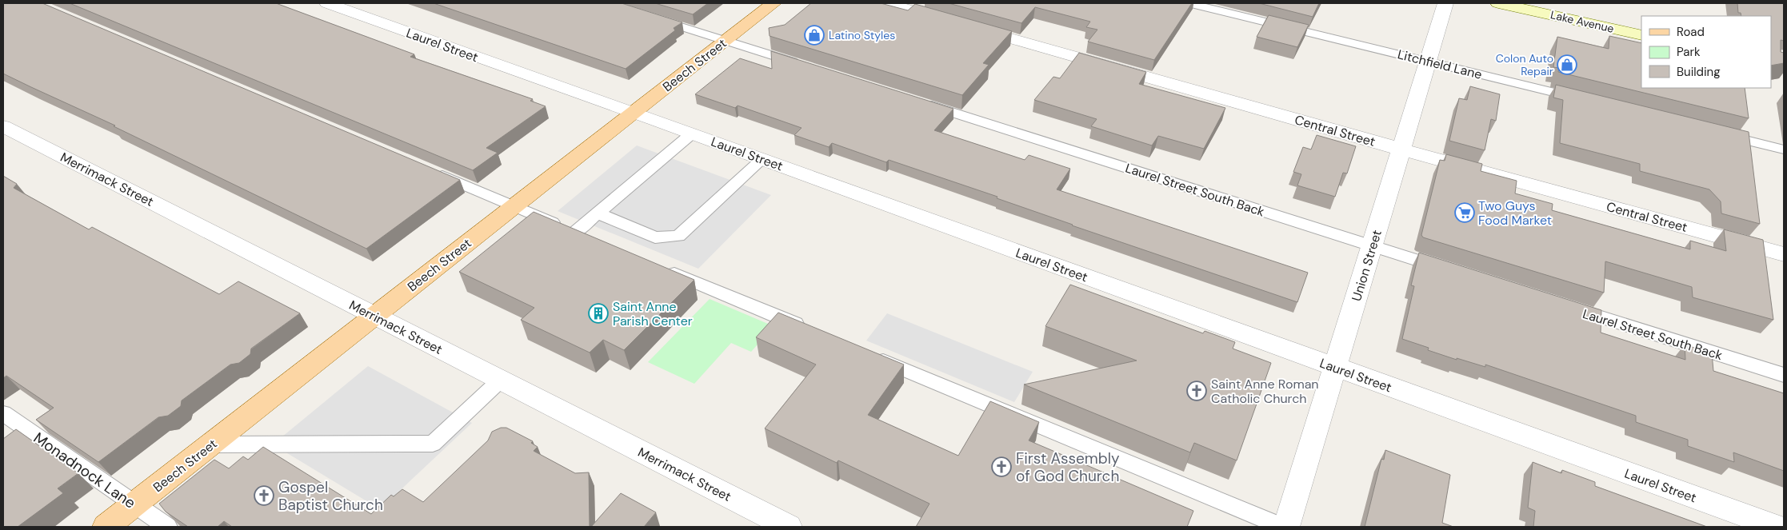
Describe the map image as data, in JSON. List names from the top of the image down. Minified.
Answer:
{"streets":{"main road":["Beech Street"],"street":["Lake Avenue","Laurel Street","Central Street","Merrimack Street","Union Street"],"lane":["Litchfield Lane","Laurel Street South Back","Monadnock Lane"]},"crossings":[["Laurel Street","Beech Street"],["Laurel Street","Union Street"],["Litchfield Lane","Union Street"],["Beech Street","Merrimack Street"],["Beech Street","Monadnock Lane"],["Central Street","Union Street"],["Laurel Street South Back","Union Street"]],"places":{"shop":["Latino Styles","Colon Auto Repair"],"supermarket":["Two Guys Food Market"],"building":["Saint Anne Parish Center"],"church":["Saint Anne Roman Catholic Church","First Assembly of God Church","Gospel Baptist Church"]},"legend":["Road","Park","Building"]}
